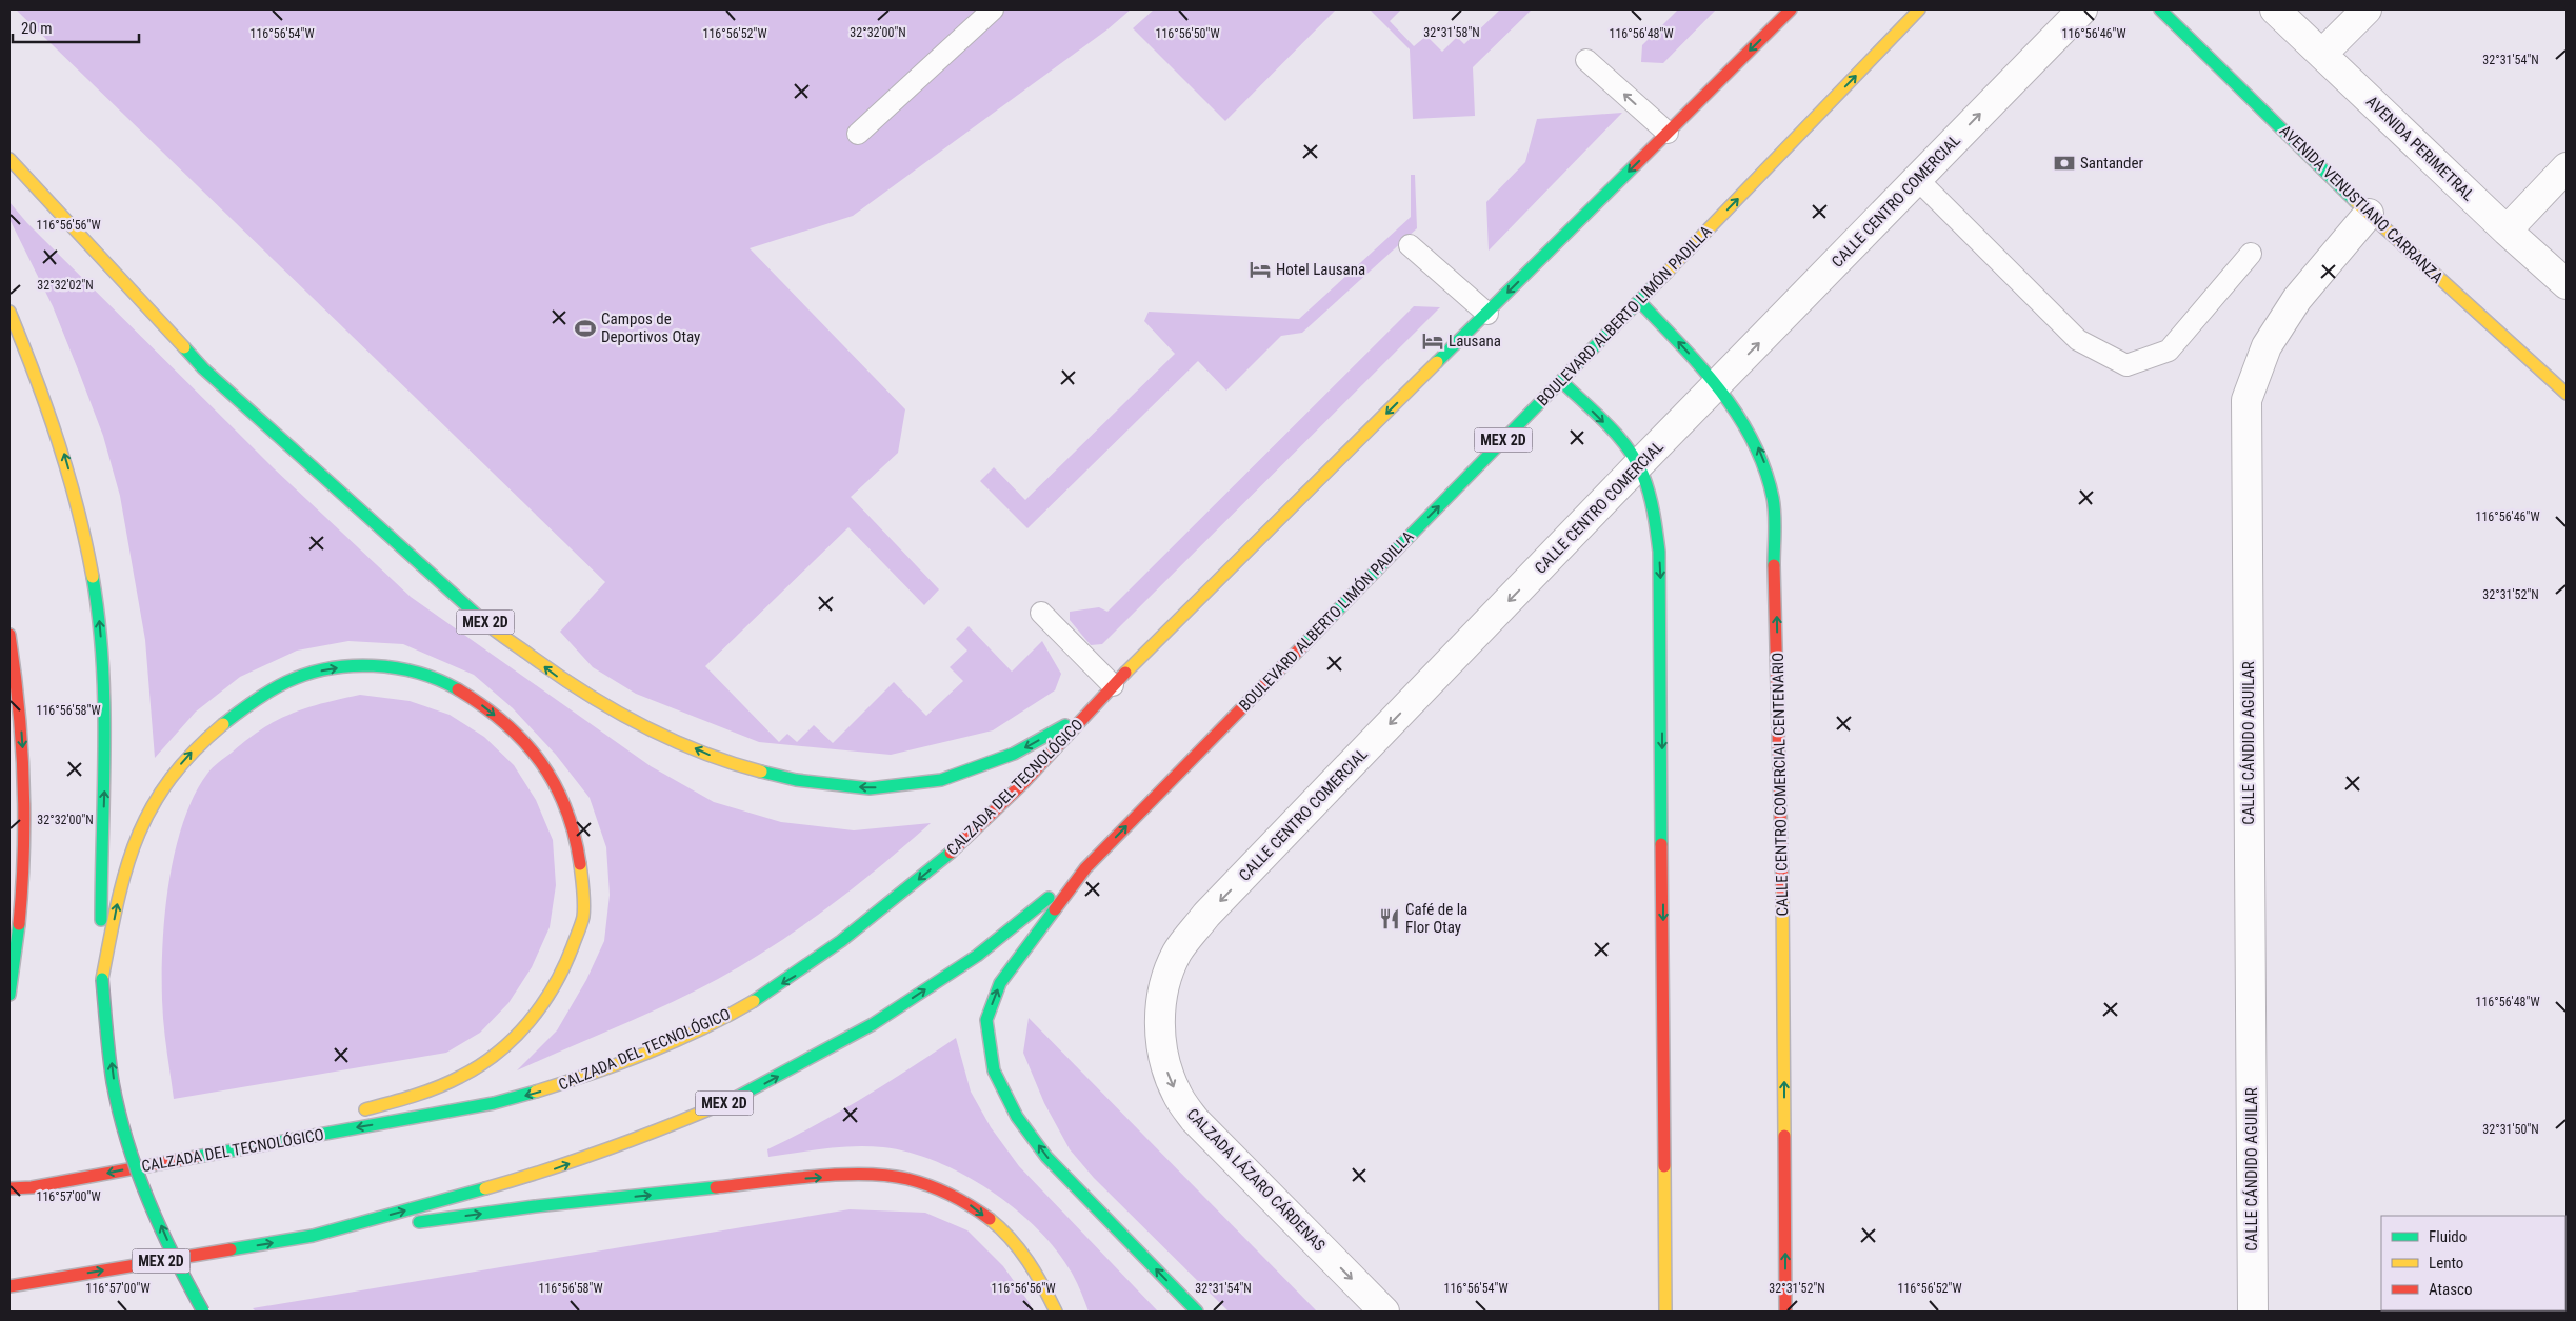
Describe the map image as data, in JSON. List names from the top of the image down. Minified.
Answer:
{"streets":{"main road":["AVENIDA VENUSTIANO CARRANZA","BOULEVARD ALBERTO LIMÓN PADILLA","MEX 2D","CALLE CENTRO COMERCIAL CENTENARIO","CALZADA DEL TECNOLÓGICO"],"street":["AVENIDA PERIMETRAL","CALLE CENTRO COMERCIAL","CALLE CÁNDIDO AGUILAR","CALZADA LÁZARO CÁRDENAS"]},"crossings":[["CALLE CENTRO COMERCIAL","CALLE CENTRO COMERCIAL CENTENARIO"],["CALLE CENTRO COMERCIAL","CALZADA LÁZARO CÁRDENAS"],["AVENIDA VENUSTIANO CARRANZA","CALLE CÁNDIDO AGUILAR"],["BOULEVARD ALBERTO LIMÓN PADILLA","MEX 2D"],["BOULEVARD ALBERTO LIMÓN PADILLA","CALLE CENTRO COMERCIAL CENTENARIO"],["MEX 2D","CALZADA DEL TECNOLÓGICO"]],"one_way":["CALLE CENTRO COMERCIAL CENTENARIO","CALZADA LÁZARO CÁRDENAS"],"places":{"bank":["Santander"],"hotel":["Hotel Lausana","Lausana"],"sports":["Campos de Deportivos Otay"],"restaurant":["Café de la Flor Otay"]},"legend":["Fluido","Lento","Atasco"],"scale_bar":"20 m","coordinates":["32°32'00\"N","32°31'58\"N","116°56'54\"W","116°56'52\"W","116°56'50\"W","116°56'46\"W","116°56'48\"W","32°31'54\"N","116°56'56\"W","32°32'02\"N","32°31'52\"N","116°56'58\"W","32°31'50\"N","116°57'00\"W"]}
